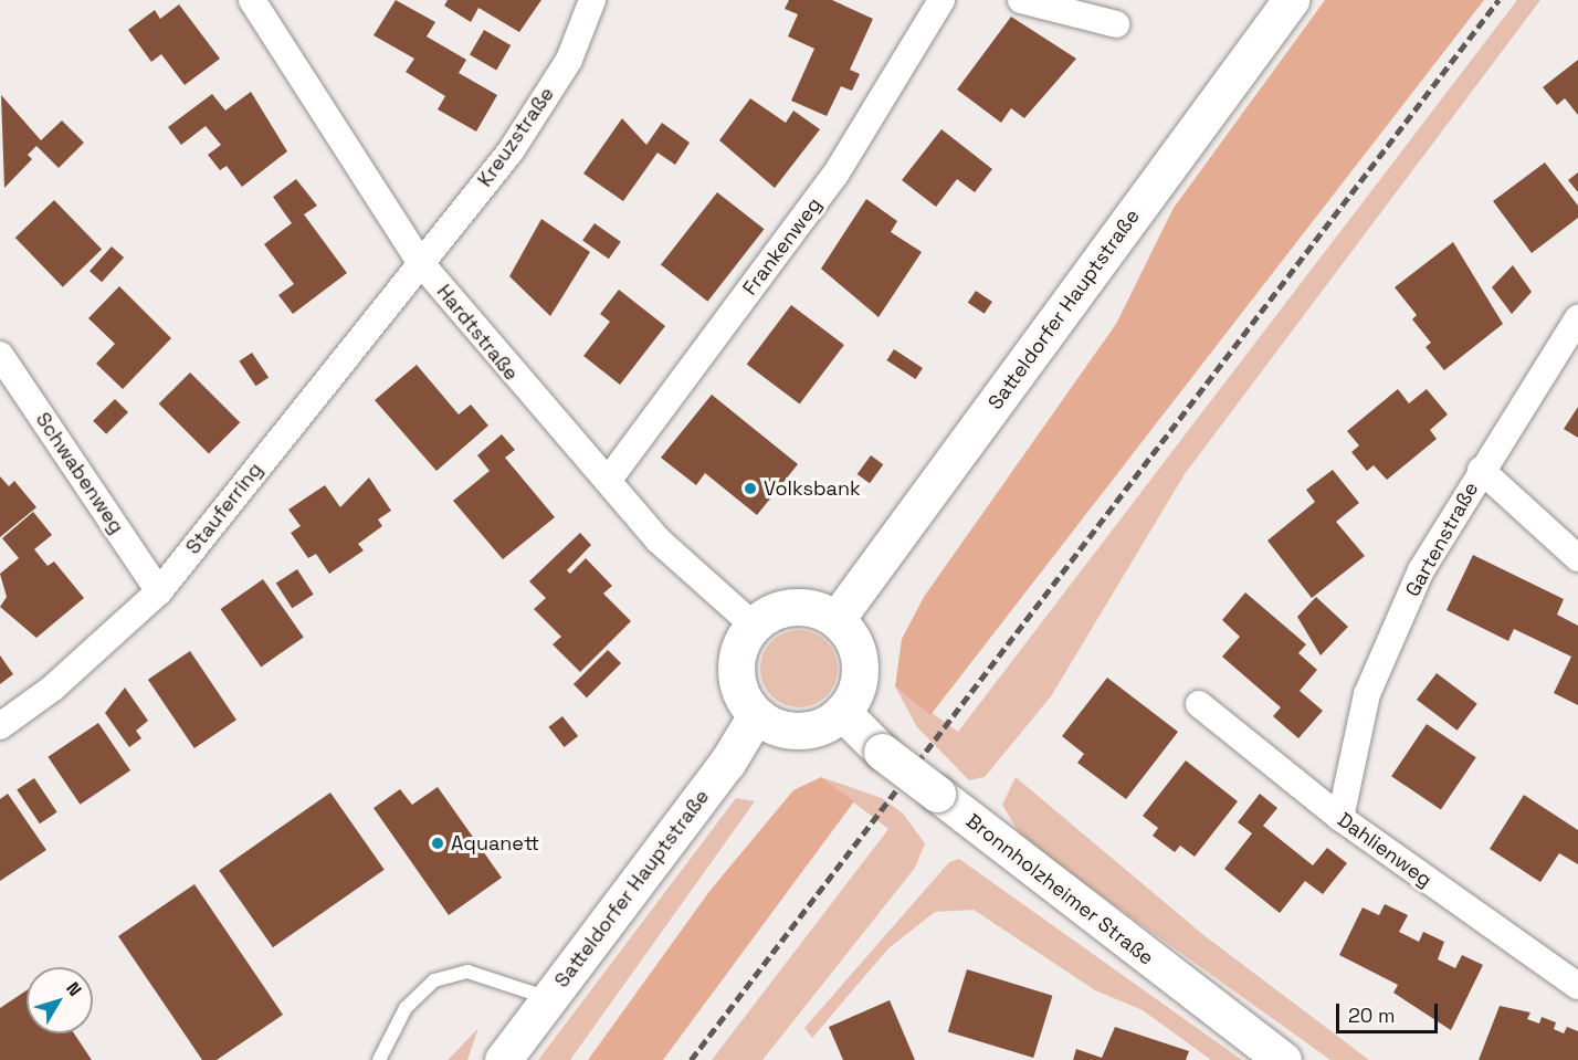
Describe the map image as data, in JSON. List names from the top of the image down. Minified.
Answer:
{"streets":{"street":["Kreuzstraße","Frankenweg","Satteldorfer Hauptstraße","Hardtstraße","Schwabenweg","Stauferring","Gartenstraße","Dahlienweg","Bronnholzheimer Straße"]},"crossings":[["Kreuzstraße","Hardtstraße"],["Kreuzstraße","Stauferring"],["Frankenweg","Hardtstraße"],["Satteldorfer Hauptstraße","Hardtstraße"],["Satteldorfer Hauptstraße","Bronnholzheimer Straße"],["Hardtstraße","Stauferring"],["Hardtstraße","Bronnholzheimer Straße"],["Schwabenweg","Stauferring"],["Gartenstraße","Dahlienweg"]],"places":["Volksbank","Aquanett"],"scale_bar":"20 m","north":"top right"}
